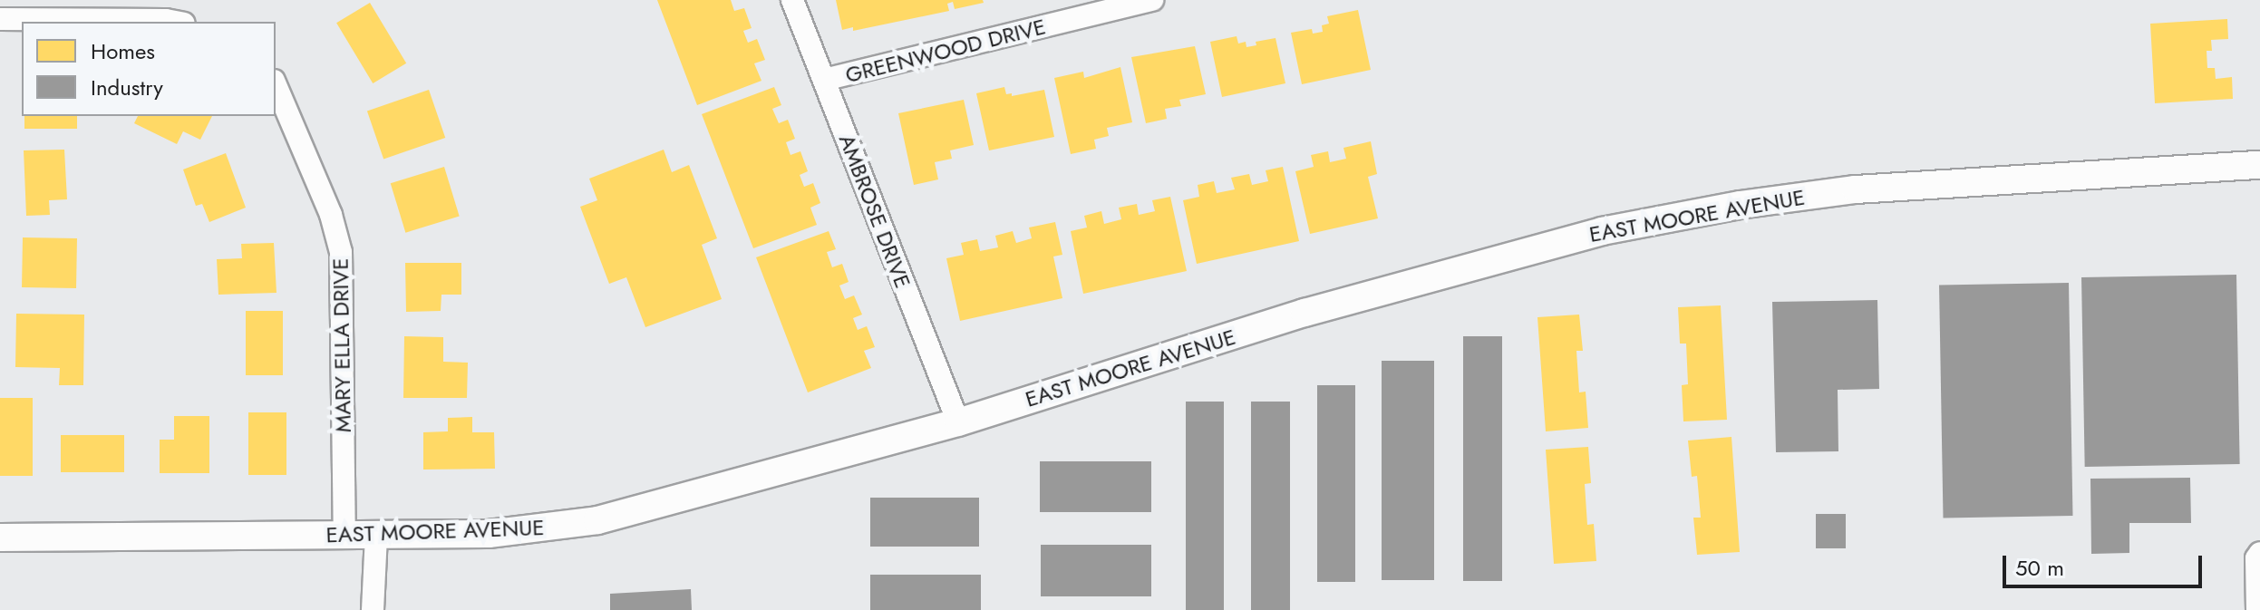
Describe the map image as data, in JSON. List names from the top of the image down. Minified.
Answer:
{"streets":{"street":["GREENWOOD DRIVE","AMBROSE DRIVE","EAST MOORE AVENUE","MARY ELLA DRIVE"]},"crossings":[["GREENWOOD DRIVE","AMBROSE DRIVE"],["AMBROSE DRIVE","EAST MOORE AVENUE"],["EAST MOORE AVENUE","MARY ELLA DRIVE"]],"legend":["Homes","Industry"],"scale_bar":"50 m"}
